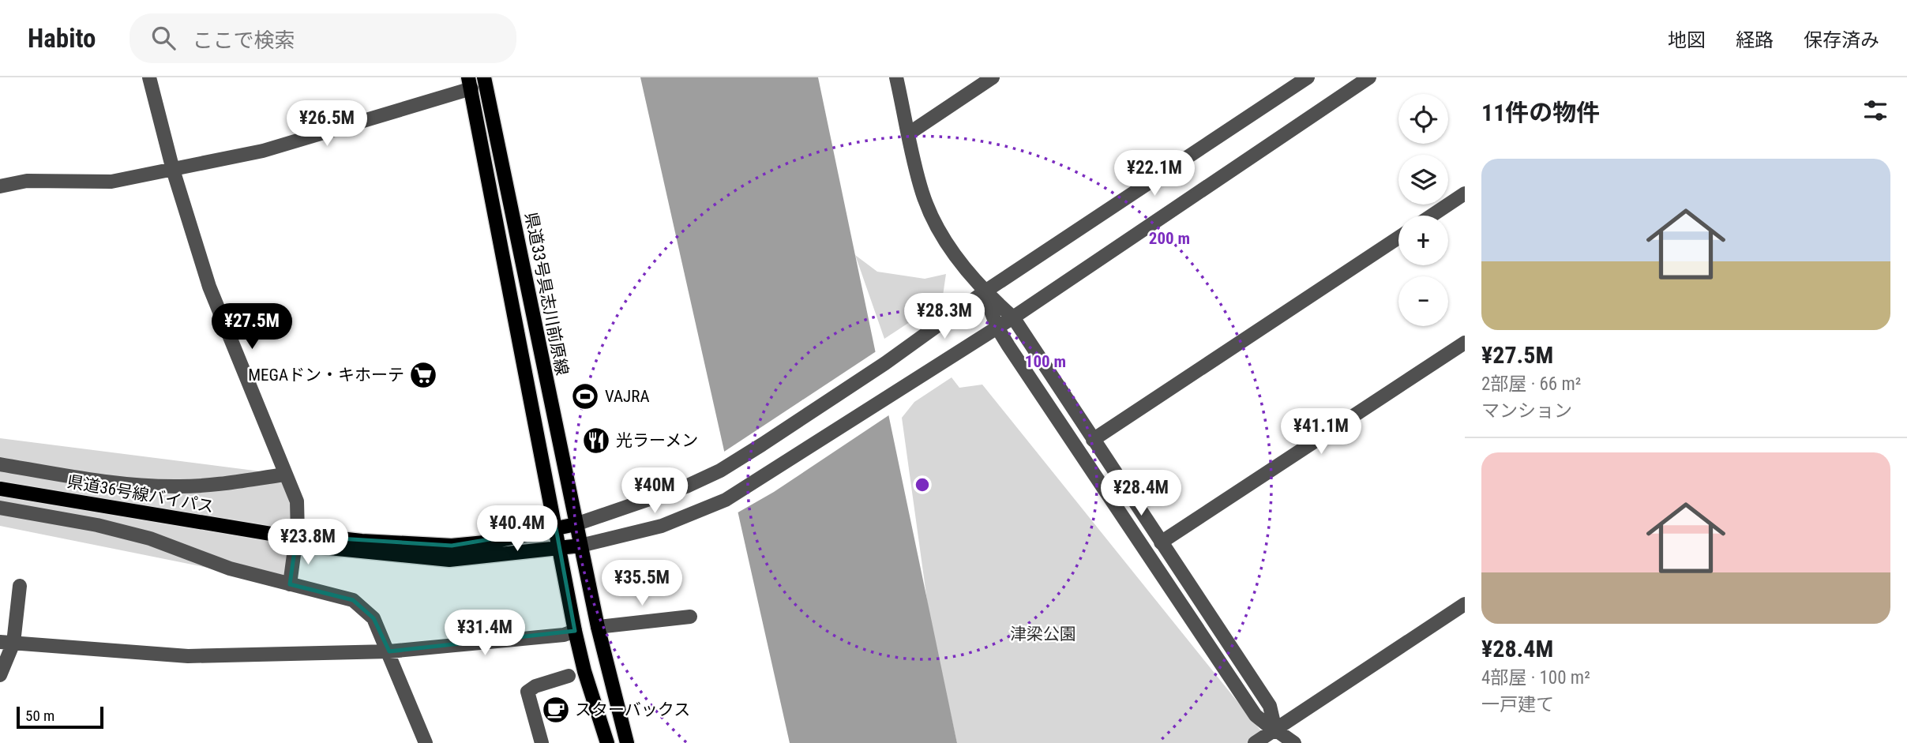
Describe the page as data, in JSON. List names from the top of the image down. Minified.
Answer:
{"streets":{"main road":["県道33号具志川前原線","県道36号線バイパス"]},"crossings":[["県道33号具志川前原線","県道36号線バイパス"]],"parks":["津梁公園"],"places":{"supermarket":["MEGAドン・キホーテ"],"sports":["VAJRA"],"restaurant":["光ラーメン"],"cafe":["スターバックス"]},"scale_bar":"50 m","page":{"header":"Habito","search":"ここで検索","nav":["地図","経路","保存済み"],"heading":"11件の物件","map_buttons":["+","−"],"price":["¥26.5M","¥22.1M","¥28.3M","¥27.5M","¥41.1M","¥40M","¥28.4M","¥40.4M","¥23.8M","¥35.5M","¥31.4M"],"list":[{"name":"¥27.5M","note":"2部屋 · 66 m² · マンション"},{"name":"¥28.4M","note":"4部屋 · 100 m² · 一戸建て"}],"scale":"50 m"},"rings":["200 m","100 m"]}
